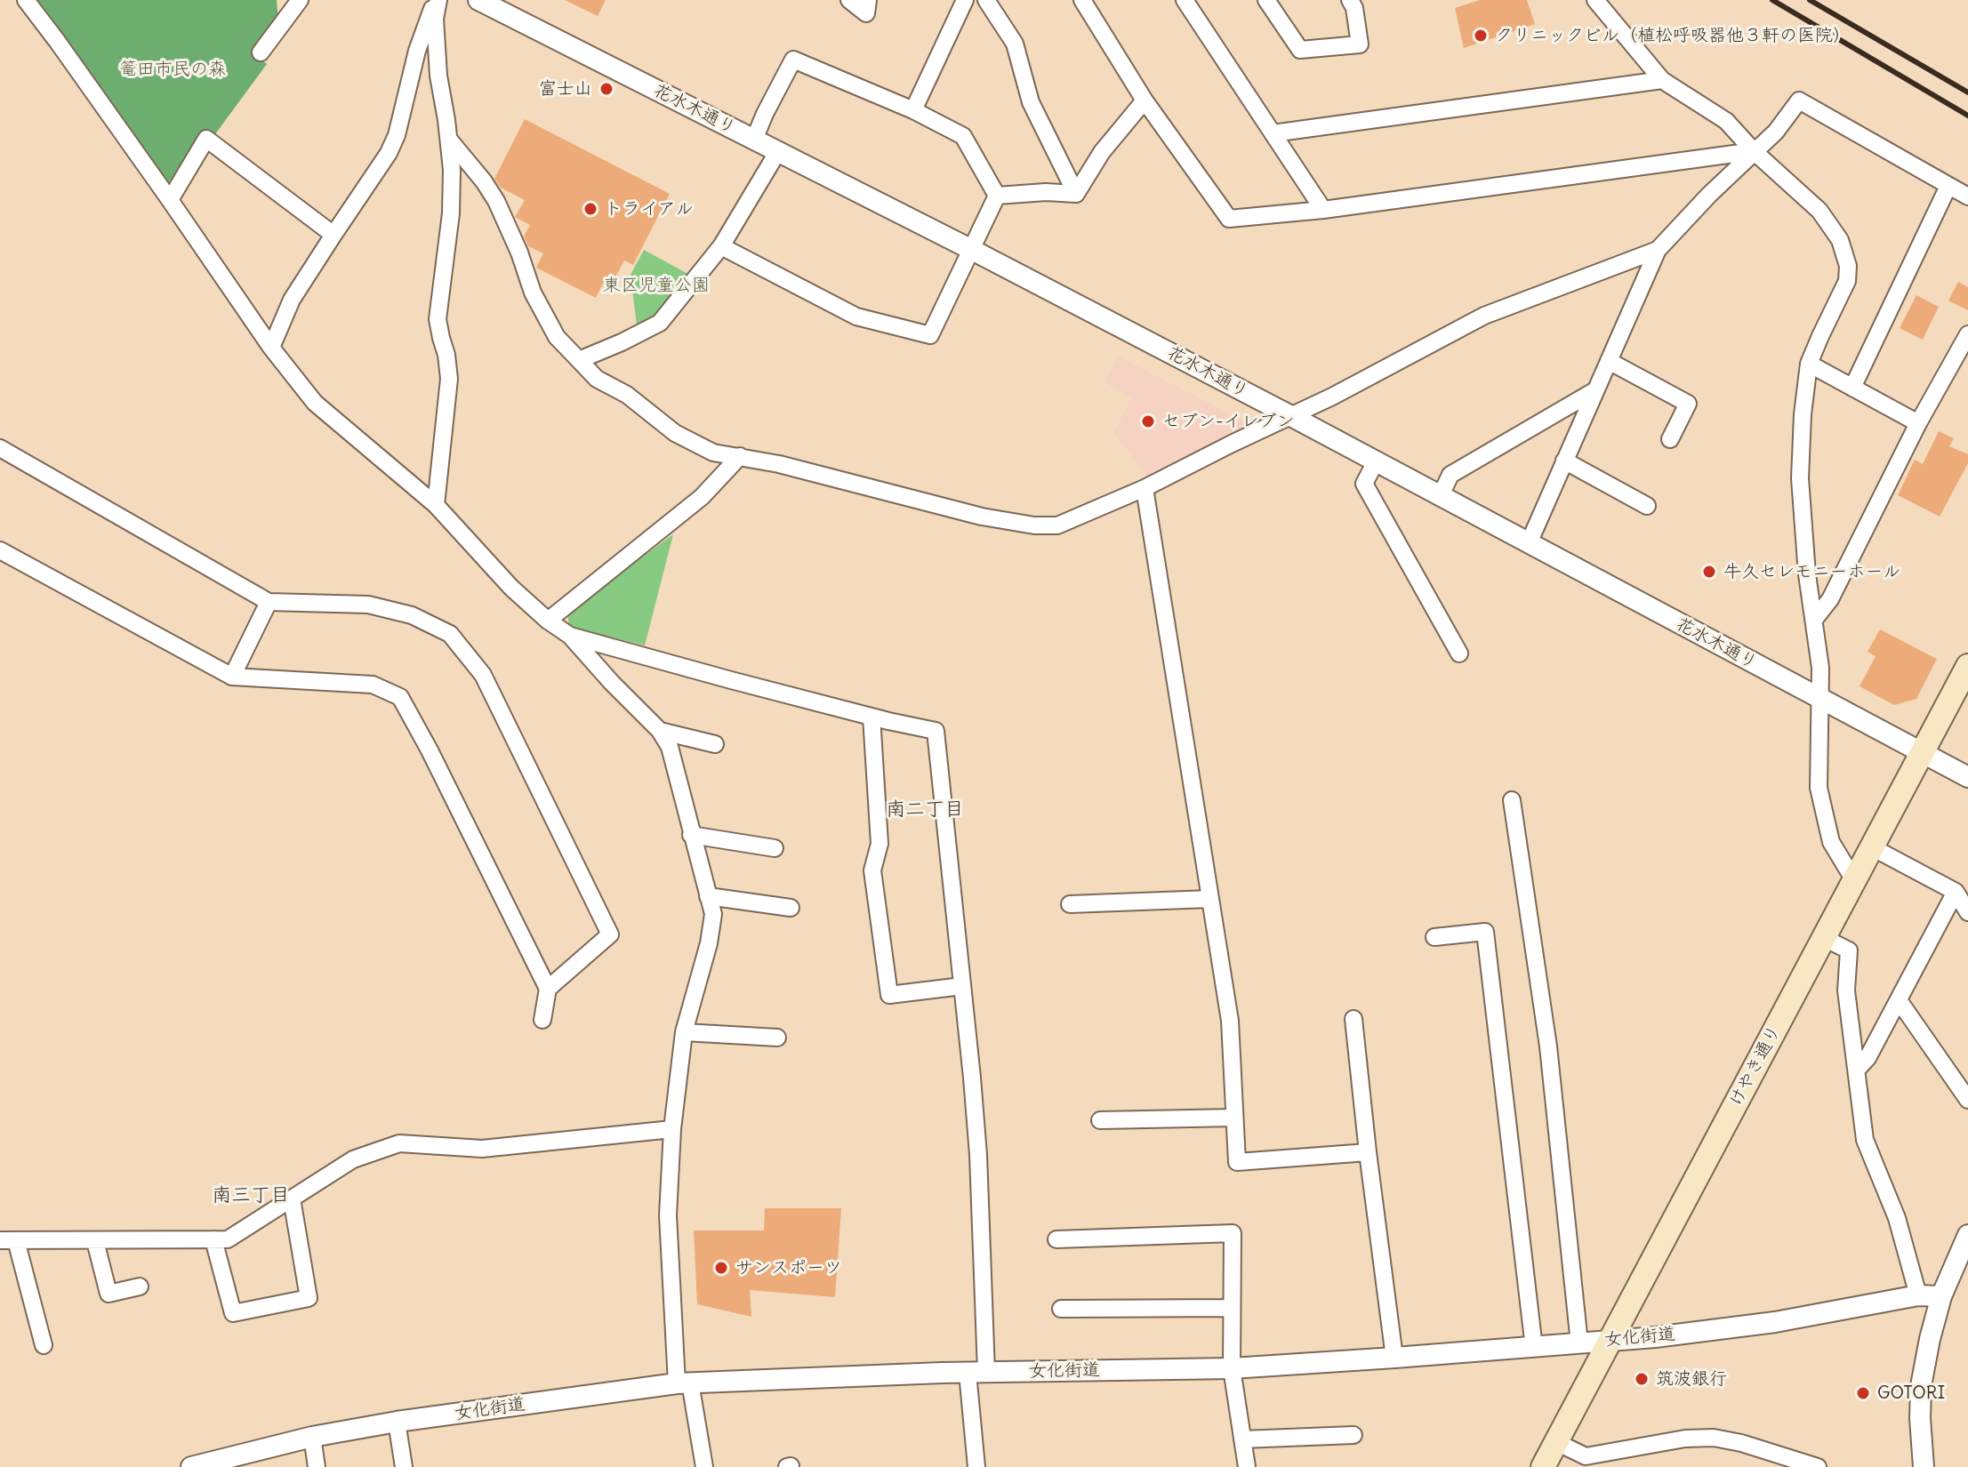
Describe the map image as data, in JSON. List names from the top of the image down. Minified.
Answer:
{"streets":{"main road":["けやき通り"],"street":["花水木通り","女化街道"]},"crossings":[["花水木通り","けやき通り"],["けやき通り","女化街道"]],"districts":["南二丁目","南三丁目"],"parks":["篭田市民の森","東区児童公園"],"places":["クリニックビル（植松呼吸器他３軒の医院）","富士山","トライアル","セブン-イレブン","牛久セレモニーホール","サンスポーツ","筑波銀行","GOTORI"]}
